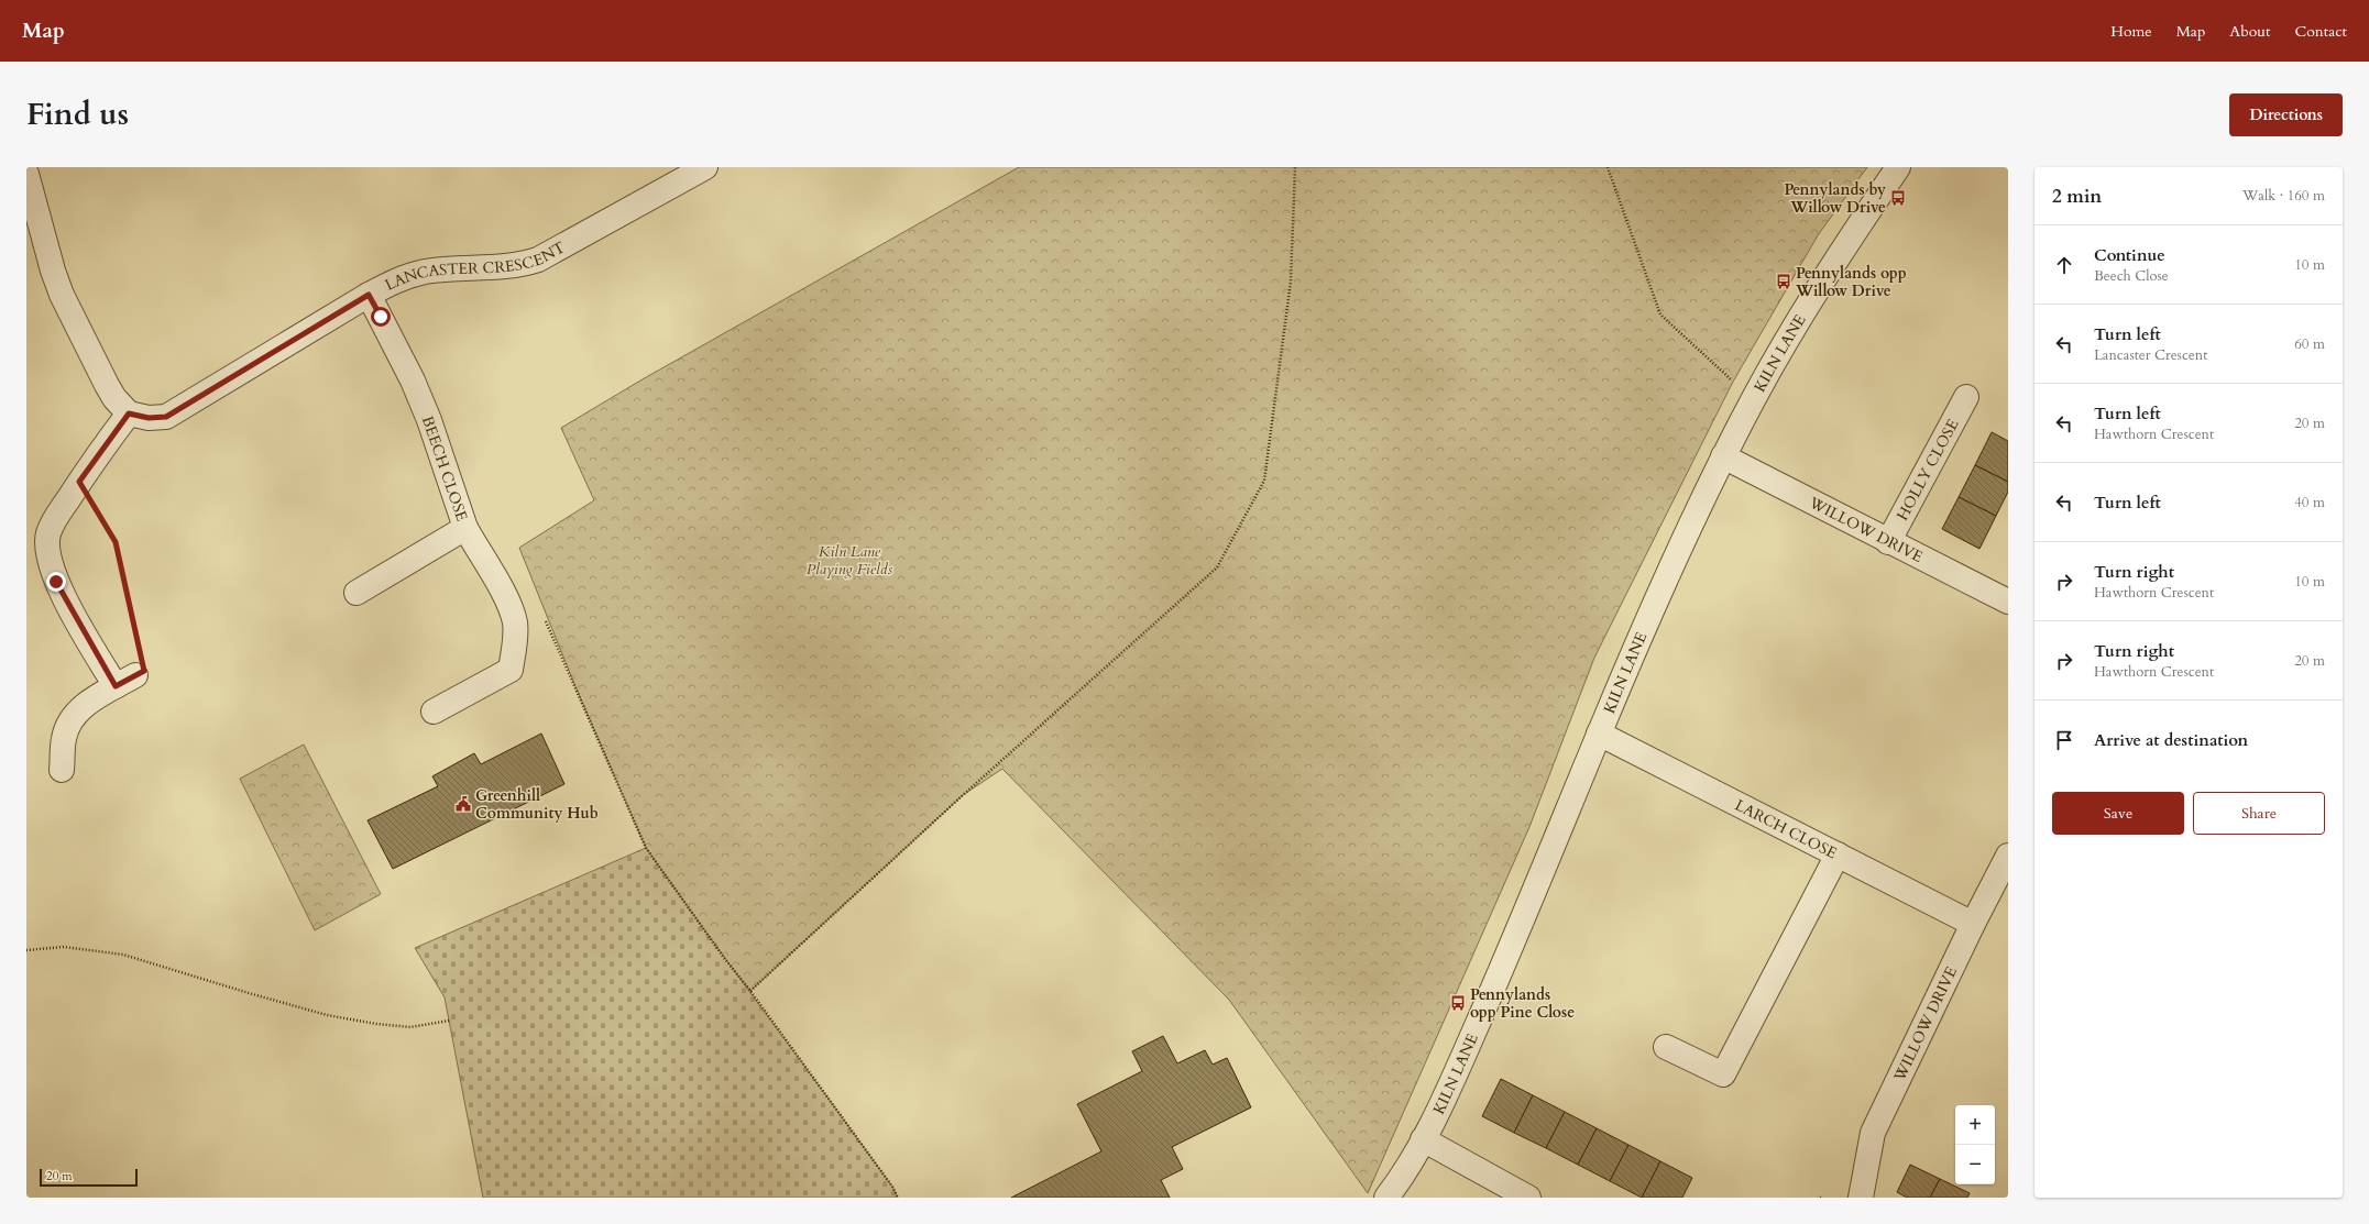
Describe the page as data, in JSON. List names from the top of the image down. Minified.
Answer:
{"streets":{"street":["LANCASTER CRESCENT","KILN LANE","BEECH CLOSE","HOLLY CLOSE","WILLOW DRIVE","LARCH CLOSE"]},"crossings":[["LANCASTER CRESCENT","BEECH CLOSE"],["KILN LANE","WILLOW DRIVE"],["KILN LANE","LARCH CLOSE"],["HOLLY CLOSE","WILLOW DRIVE"],["WILLOW DRIVE","LARCH CLOSE"]],"parks":["Kiln Lane Playing Fields"],"places":{"bus stop":["Pennylands by Willow Drive","Pennylands opp Willow Drive","Pennylands opp Pine Close"],"public building":["Greenhill Community Hub"]},"scale_bar":"20 m","page":{"header":"Map","nav":["Home","Map","About","Contact"],"title":"Find us","buttons":["Directions",["Save","Share"]],"heading":["2 min","Walk · 160 m"],"list":[["Continue","Beech Close","10 m"],["Turn left","Lancaster Crescent","60 m"],["Turn left","Hawthorn Crescent","20 m"],["Turn left","40 m"],["Turn right","Hawthorn Crescent","10 m"],["Turn right","Hawthorn Crescent","20 m"],"Arrive at destination"],"map_buttons":["+","−"],"scale":"20 m"}}
